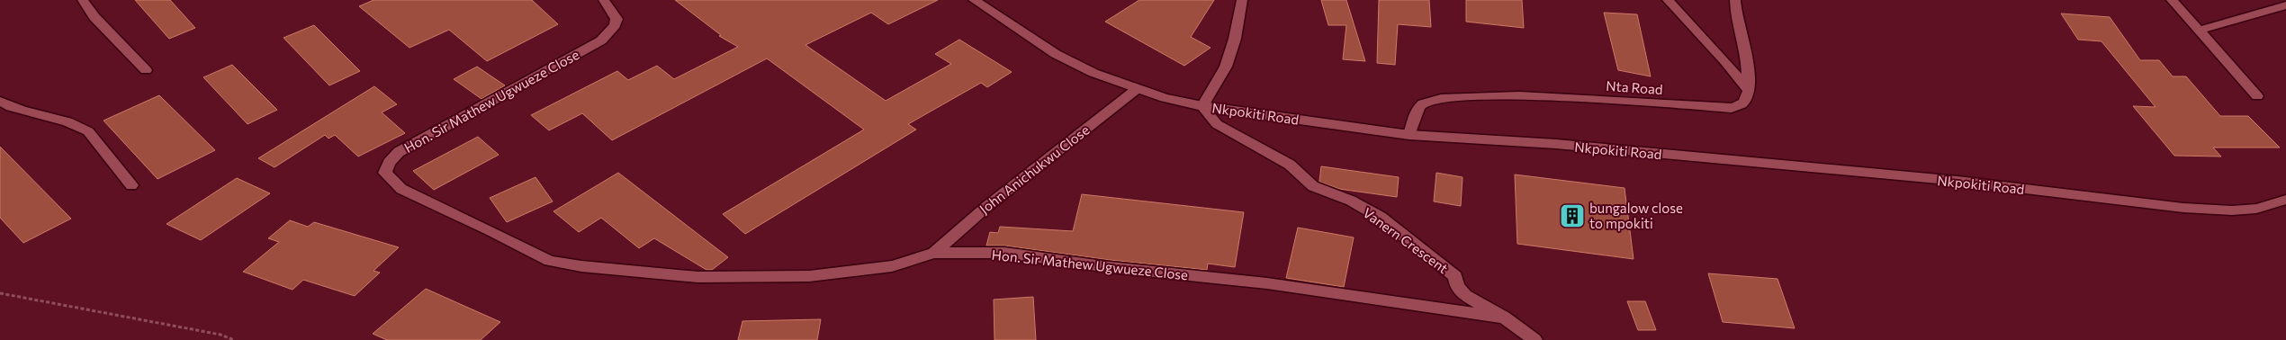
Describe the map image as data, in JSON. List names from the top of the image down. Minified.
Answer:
{"streets":{"street":["Nta Road","Hon. Sir Mathew Ugwueze Close","Nkpokiti Road","John Anichukwu Close","Vanern Crescent"]},"crossings":[["Nta Road","Nkpokiti Road"],["Hon. Sir Mathew Ugwueze Close","John Anichukwu Close"],["Hon. Sir Mathew Ugwueze Close","Vanern Crescent"],["Nkpokiti Road","John Anichukwu Close"],["Nkpokiti Road","Vanern Crescent"]],"places":{"building":["bungalow close to mpokiti"]}}
